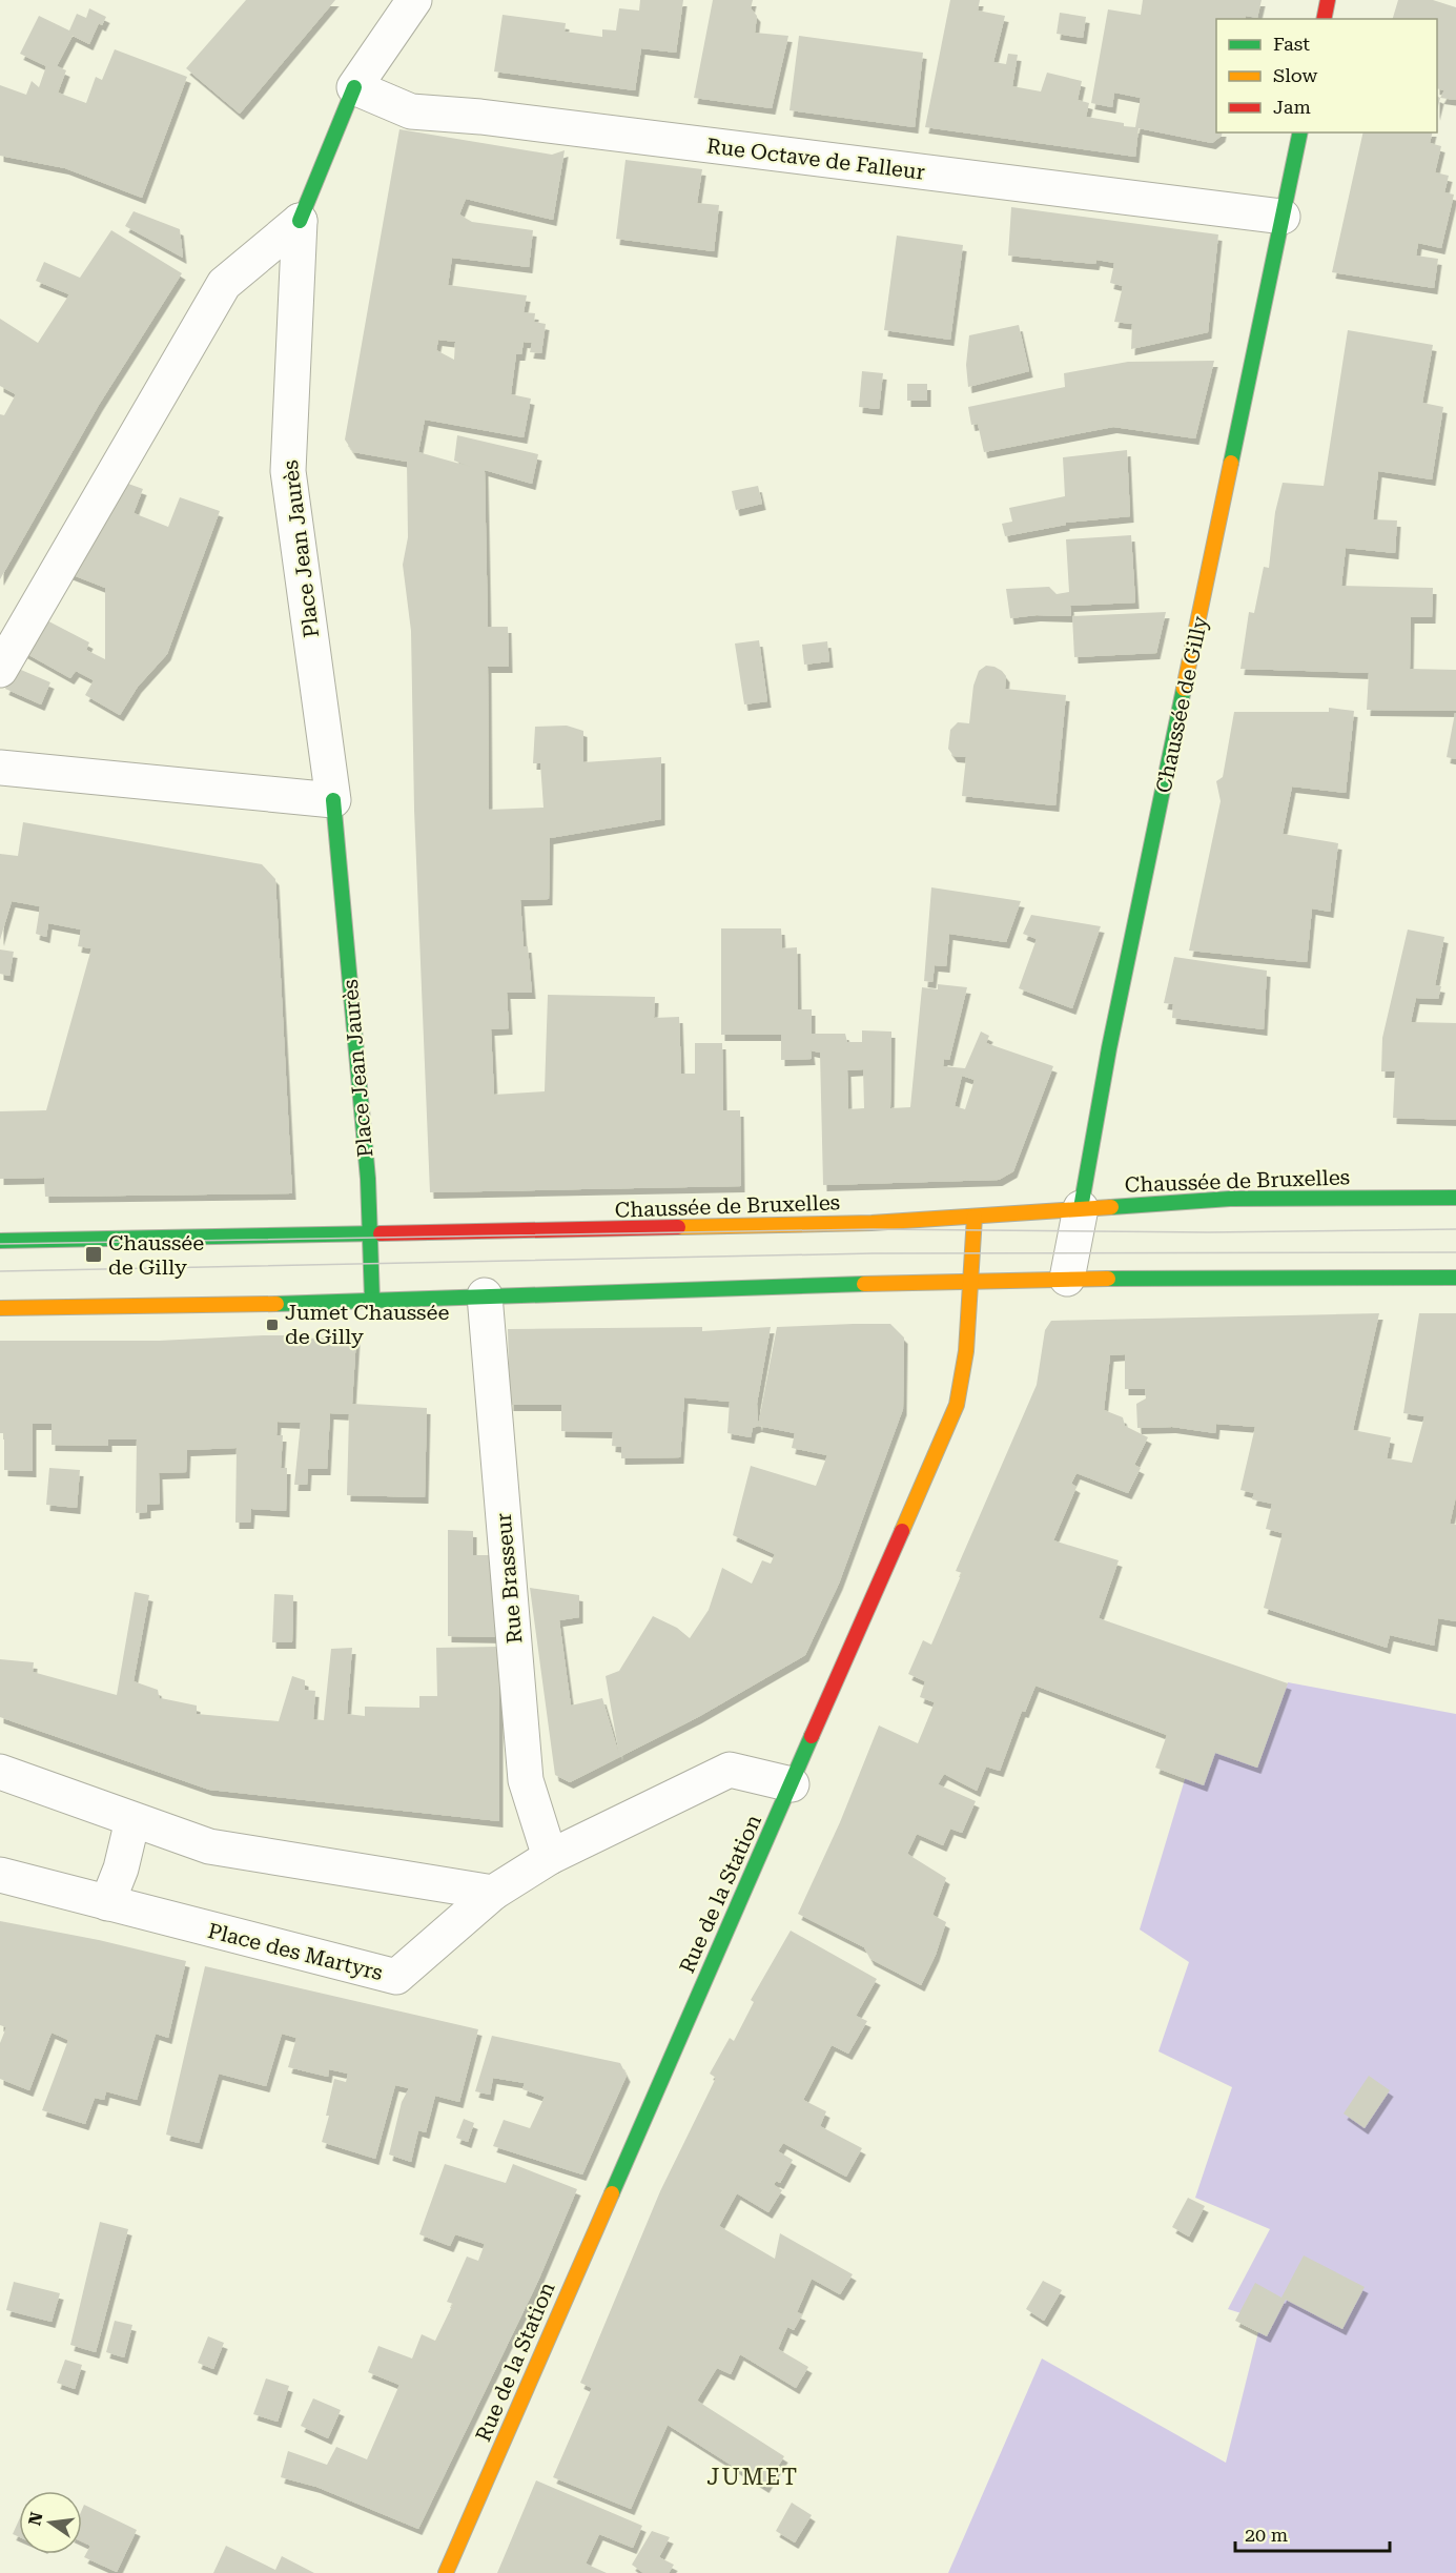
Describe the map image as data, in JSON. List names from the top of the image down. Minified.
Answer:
{"streets":{"street":["Rue Octave de Falleur","Place Jean Jaurès","Chaussée de Gilly","Chaussée de Bruxelles","Rue Brasseur","Rue de la Station","Place des Martyrs"]},"crossings":[["Rue Octave de Falleur","Place Jean Jaurès"],["Rue Octave de Falleur","Chaussée de Gilly"],["Place Jean Jaurès","Chaussée de Bruxelles"],["Chaussée de Gilly","Chaussée de Bruxelles"],["Chaussée de Bruxelles","Rue de la Station"],["Rue Brasseur","Place des Martyrs"],["Rue de la Station","Place des Martyrs"]],"districts":["JUMET"],"places":{"transit":["Chaussée de Gilly","Jumet Chaussée de Gilly"]},"legend":["Fast","Slow","Jam"],"scale_bar":"20 m","north":"left"}
